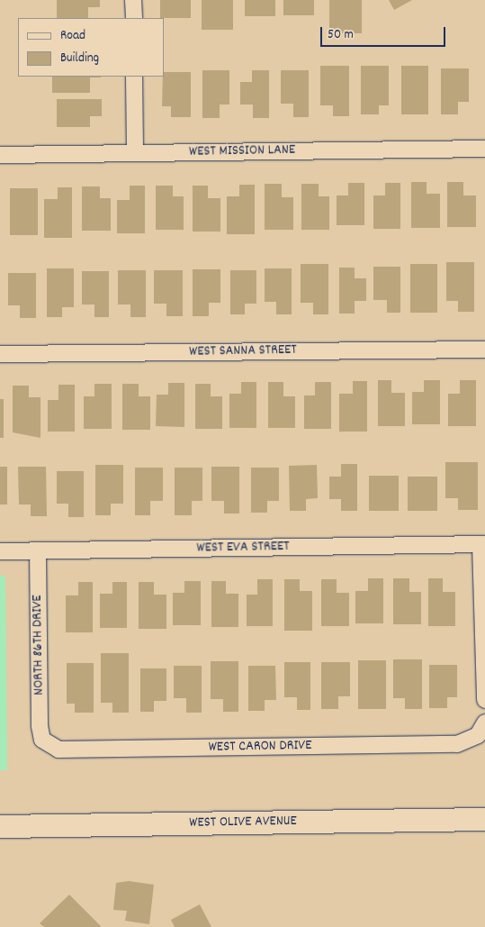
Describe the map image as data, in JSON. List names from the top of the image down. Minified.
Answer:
{"streets":{"main road":["WEST OLIVE AVENUE"],"street":["WEST MISSION LANE","WEST SANNA STREET","WEST EVA STREET","NORTH 86TH DRIVE","WEST CARON DRIVE"]},"crossings":[["WEST EVA STREET","NORTH 86TH DRIVE"],["NORTH 86TH DRIVE","WEST CARON DRIVE"]],"legend":["Road","Building"],"scale_bar":"50 m"}
